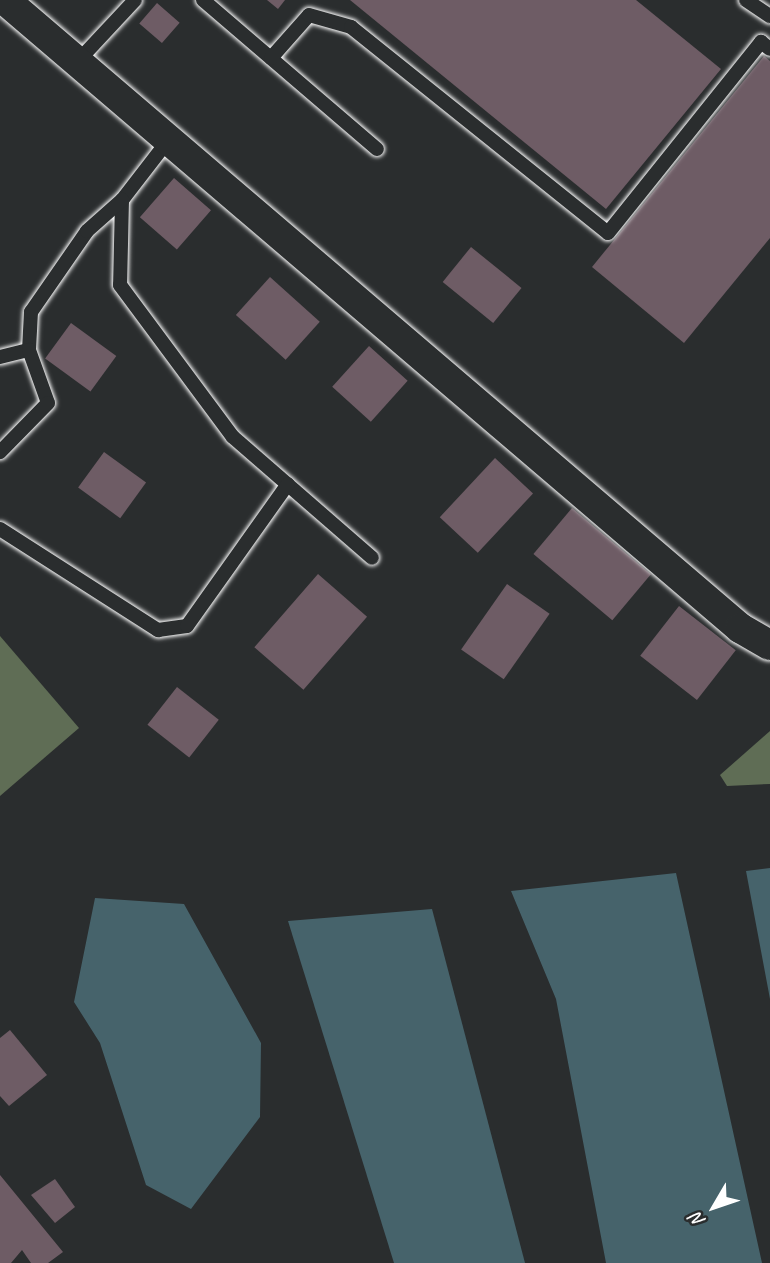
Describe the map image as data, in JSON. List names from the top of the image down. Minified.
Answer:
{"north":"bottom left"}
